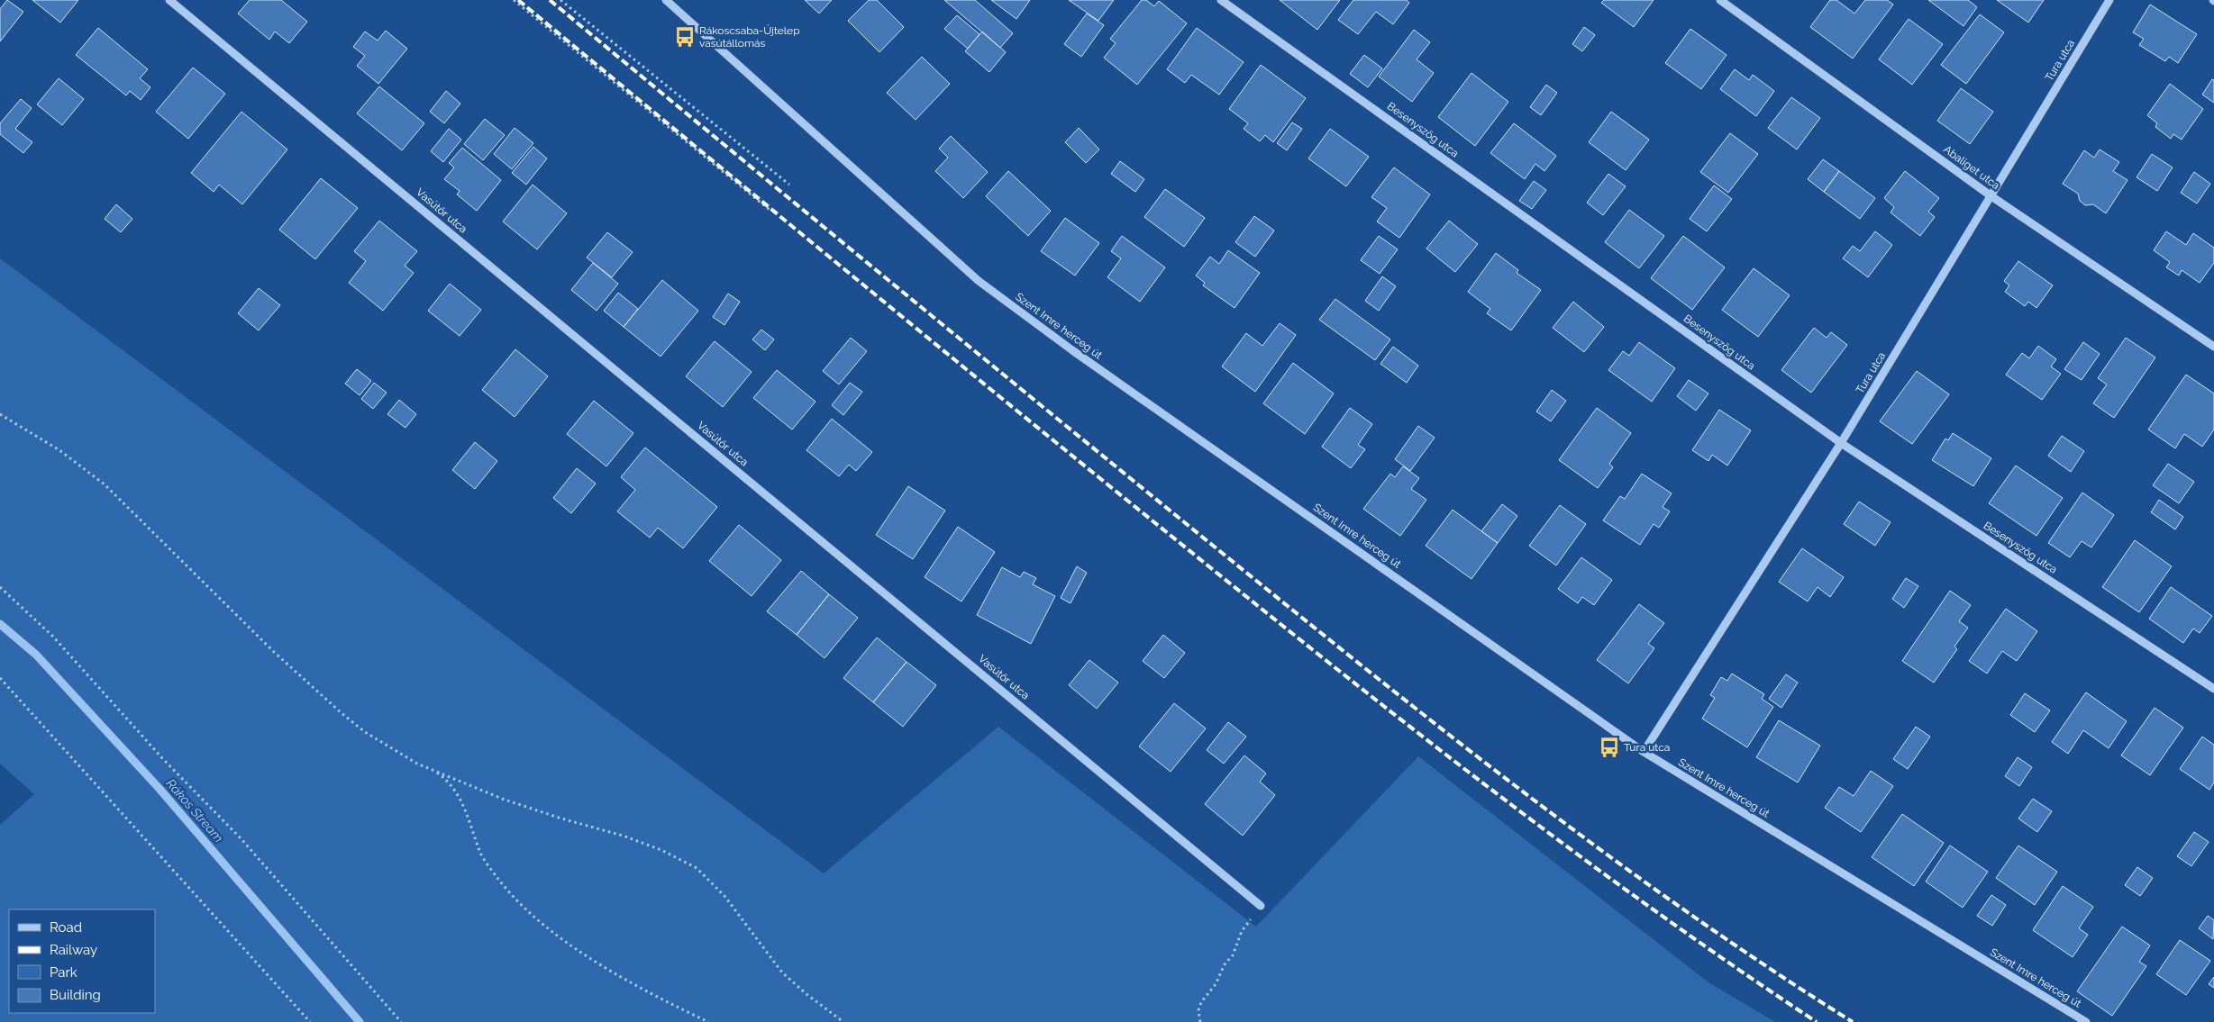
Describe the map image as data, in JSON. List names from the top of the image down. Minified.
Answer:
{"streets":{"street":["Tura utca","Besenyszög utca","Abaliget utca","Vasútőr utca","Szent Imre herceg út"]},"crossings":[["Tura utca","Besenyszög utca"],["Tura utca","Abaliget utca"],["Tura utca","Szent Imre herceg út"]],"water":["Rákos Stream"],"places":{"bus stop":["Rákoscsaba-Újtelep vasútállomás","Tura utca"]},"legend":["Road","Railway","Park","Building"]}
